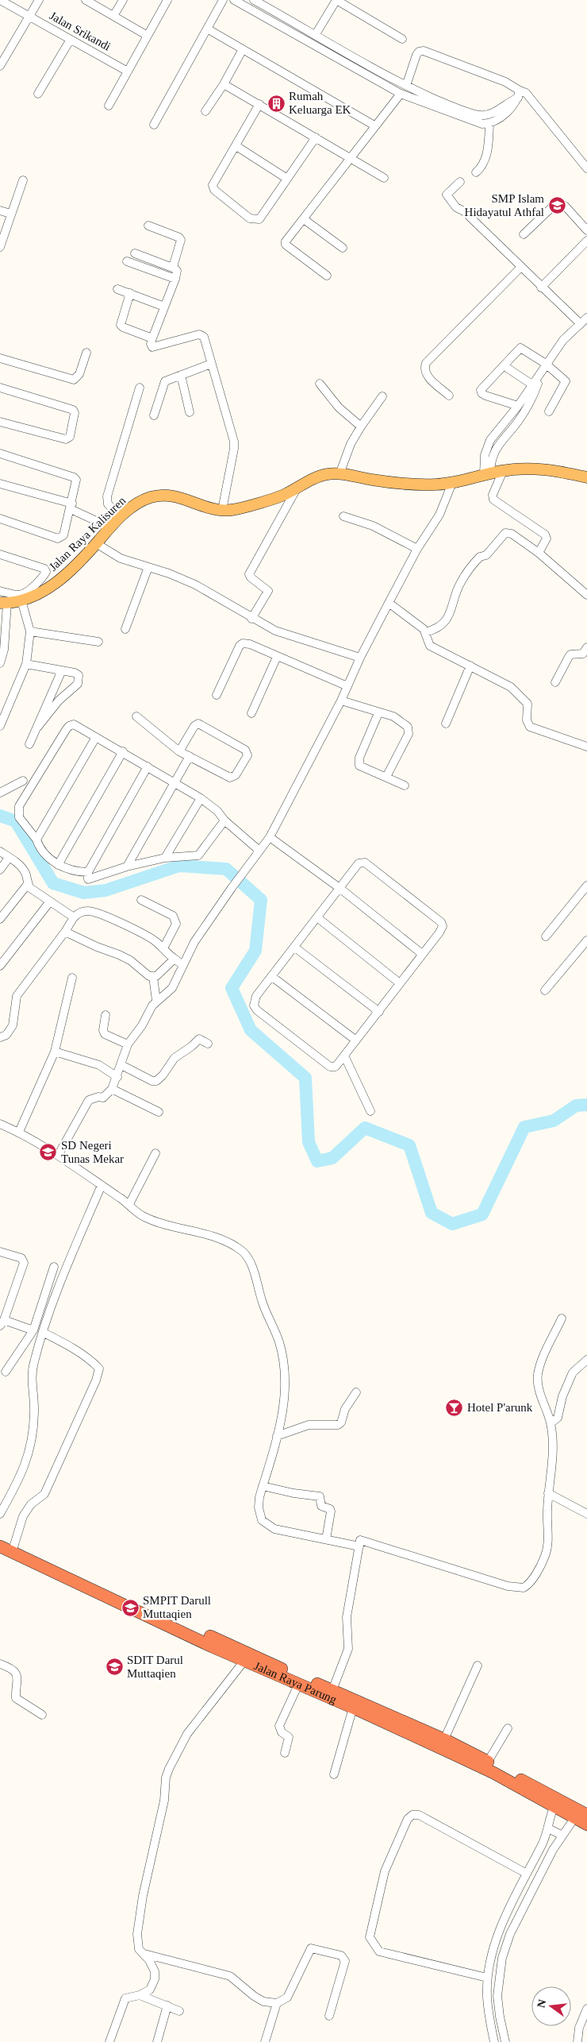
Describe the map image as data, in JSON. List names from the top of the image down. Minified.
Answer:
{"streets":{"highway":["Jalan Raya Parung"],"main road":["Jalan Raya Kalisuren"],"street":["Jalan Srikandi"]},"places":{"building":["Rumah Keluarga EK"],"school or university":["SMP Islam Hidayatul Athfal","SD Negeri Tunas Mekar","SMPIT Darull Muttaqien","SDIT Darul Muttaqien"],"bar":["Hotel P'arunk"]},"north":"left"}
